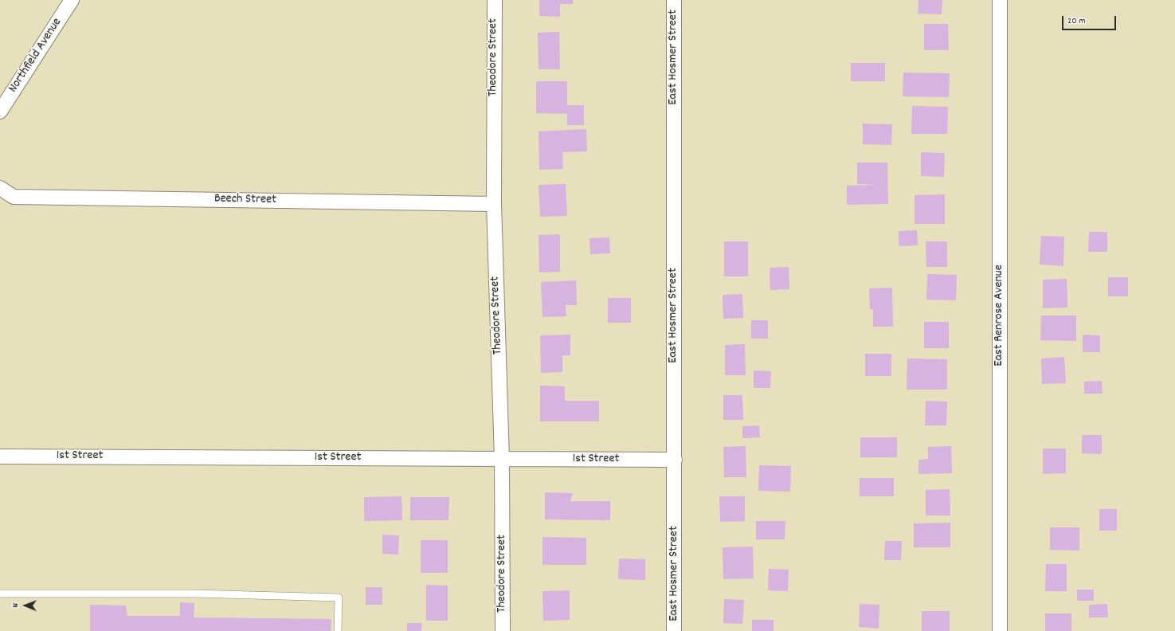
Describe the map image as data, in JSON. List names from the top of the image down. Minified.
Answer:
{"streets":{"street":["Northfield Avenue","Theodore Street","East Hosmer Street","Beech Street","East Renrose Avenue","1st Street"]},"crossings":[["Theodore Street","Beech Street"],["Theodore Street","1st Street"],["East Hosmer Street","1st Street"]],"scale_bar":"20 m","north":"left"}
